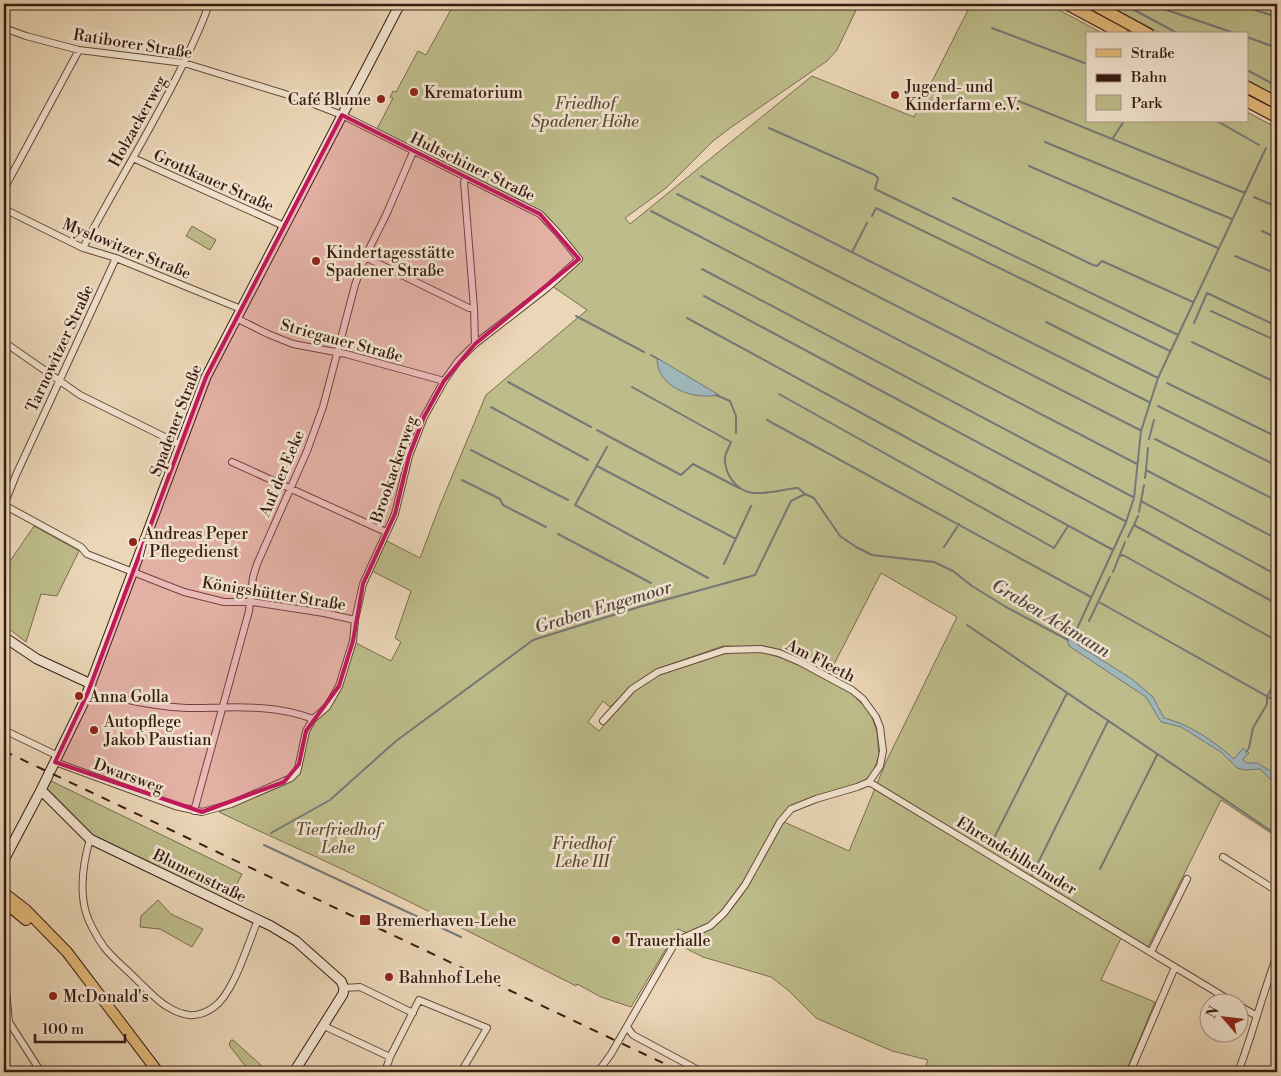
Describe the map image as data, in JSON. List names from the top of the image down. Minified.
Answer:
{"streets":{"street":["Ratiborer Straße","Holzackerweg","Hultschiner Straße","Grottkauer Straße","Myslowitzer Straße","Striegauer Straße","Tarnowitzer Straße","Spadener Straße","Brookackerweg","Auf der Eeke","Königshütter Straße","Am Fleeth","Dwarsweg","Ehrendehlhelmder","Blumenstraße"]},"crossings":[["Ratiborer Straße","Holzackerweg"],["Ratiborer Straße","Hultschiner Straße"],["Ratiborer Straße","Spadener Straße"],["Holzackerweg","Grottkauer Straße"],["Holzackerweg","Myslowitzer Straße"],["Hultschiner Straße","Spadener Straße"],["Hultschiner Straße","Brookackerweg"],["Hultschiner Straße","Auf der Eeke"],["Grottkauer Straße","Spadener Straße"],["Myslowitzer Straße","Tarnowitzer Straße"],["Myslowitzer Straße","Spadener Straße"],["Striegauer Straße","Spadener Straße"],["Striegauer Straße","Brookackerweg"],["Striegauer Straße","Auf der Eeke"],["Tarnowitzer Straße","Königshütter Straße"],["Spadener Straße","Königshütter Straße"],["Spadener Straße","Dwarsweg"],["Spadener Straße","Blumenstraße"],["Brookackerweg","Auf der Eeke"],["Brookackerweg","Königshütter Straße"],["Brookackerweg","Dwarsweg"],["Auf der Eeke","Königshütter Straße"],["Auf der Eeke","Dwarsweg"],["Am Fleeth","Ehrendehlhelmder"]],"water":["Graben Engemoor","Graben Ackmann"],"parks":["Friedhof Spadener Höhe","Tierfriedhof Lehe","Friedhof Lehe III"],"places":{"other":["Krematorium","Jugend- und Kinderfarm e.V.","Café Blume","Kindertagesstätte Spadener Straße","Andreas Peper / Pflegedienst","Anna Golla","Autopflege Jakob Paustian","Trauerhalle","Bahnhof Lehe","McDonald's"],"transit":["Bremerhaven-Lehe"]},"legend":["Straße","Bahn","Park"],"scale_bar":"100 m","north":"top left"}
